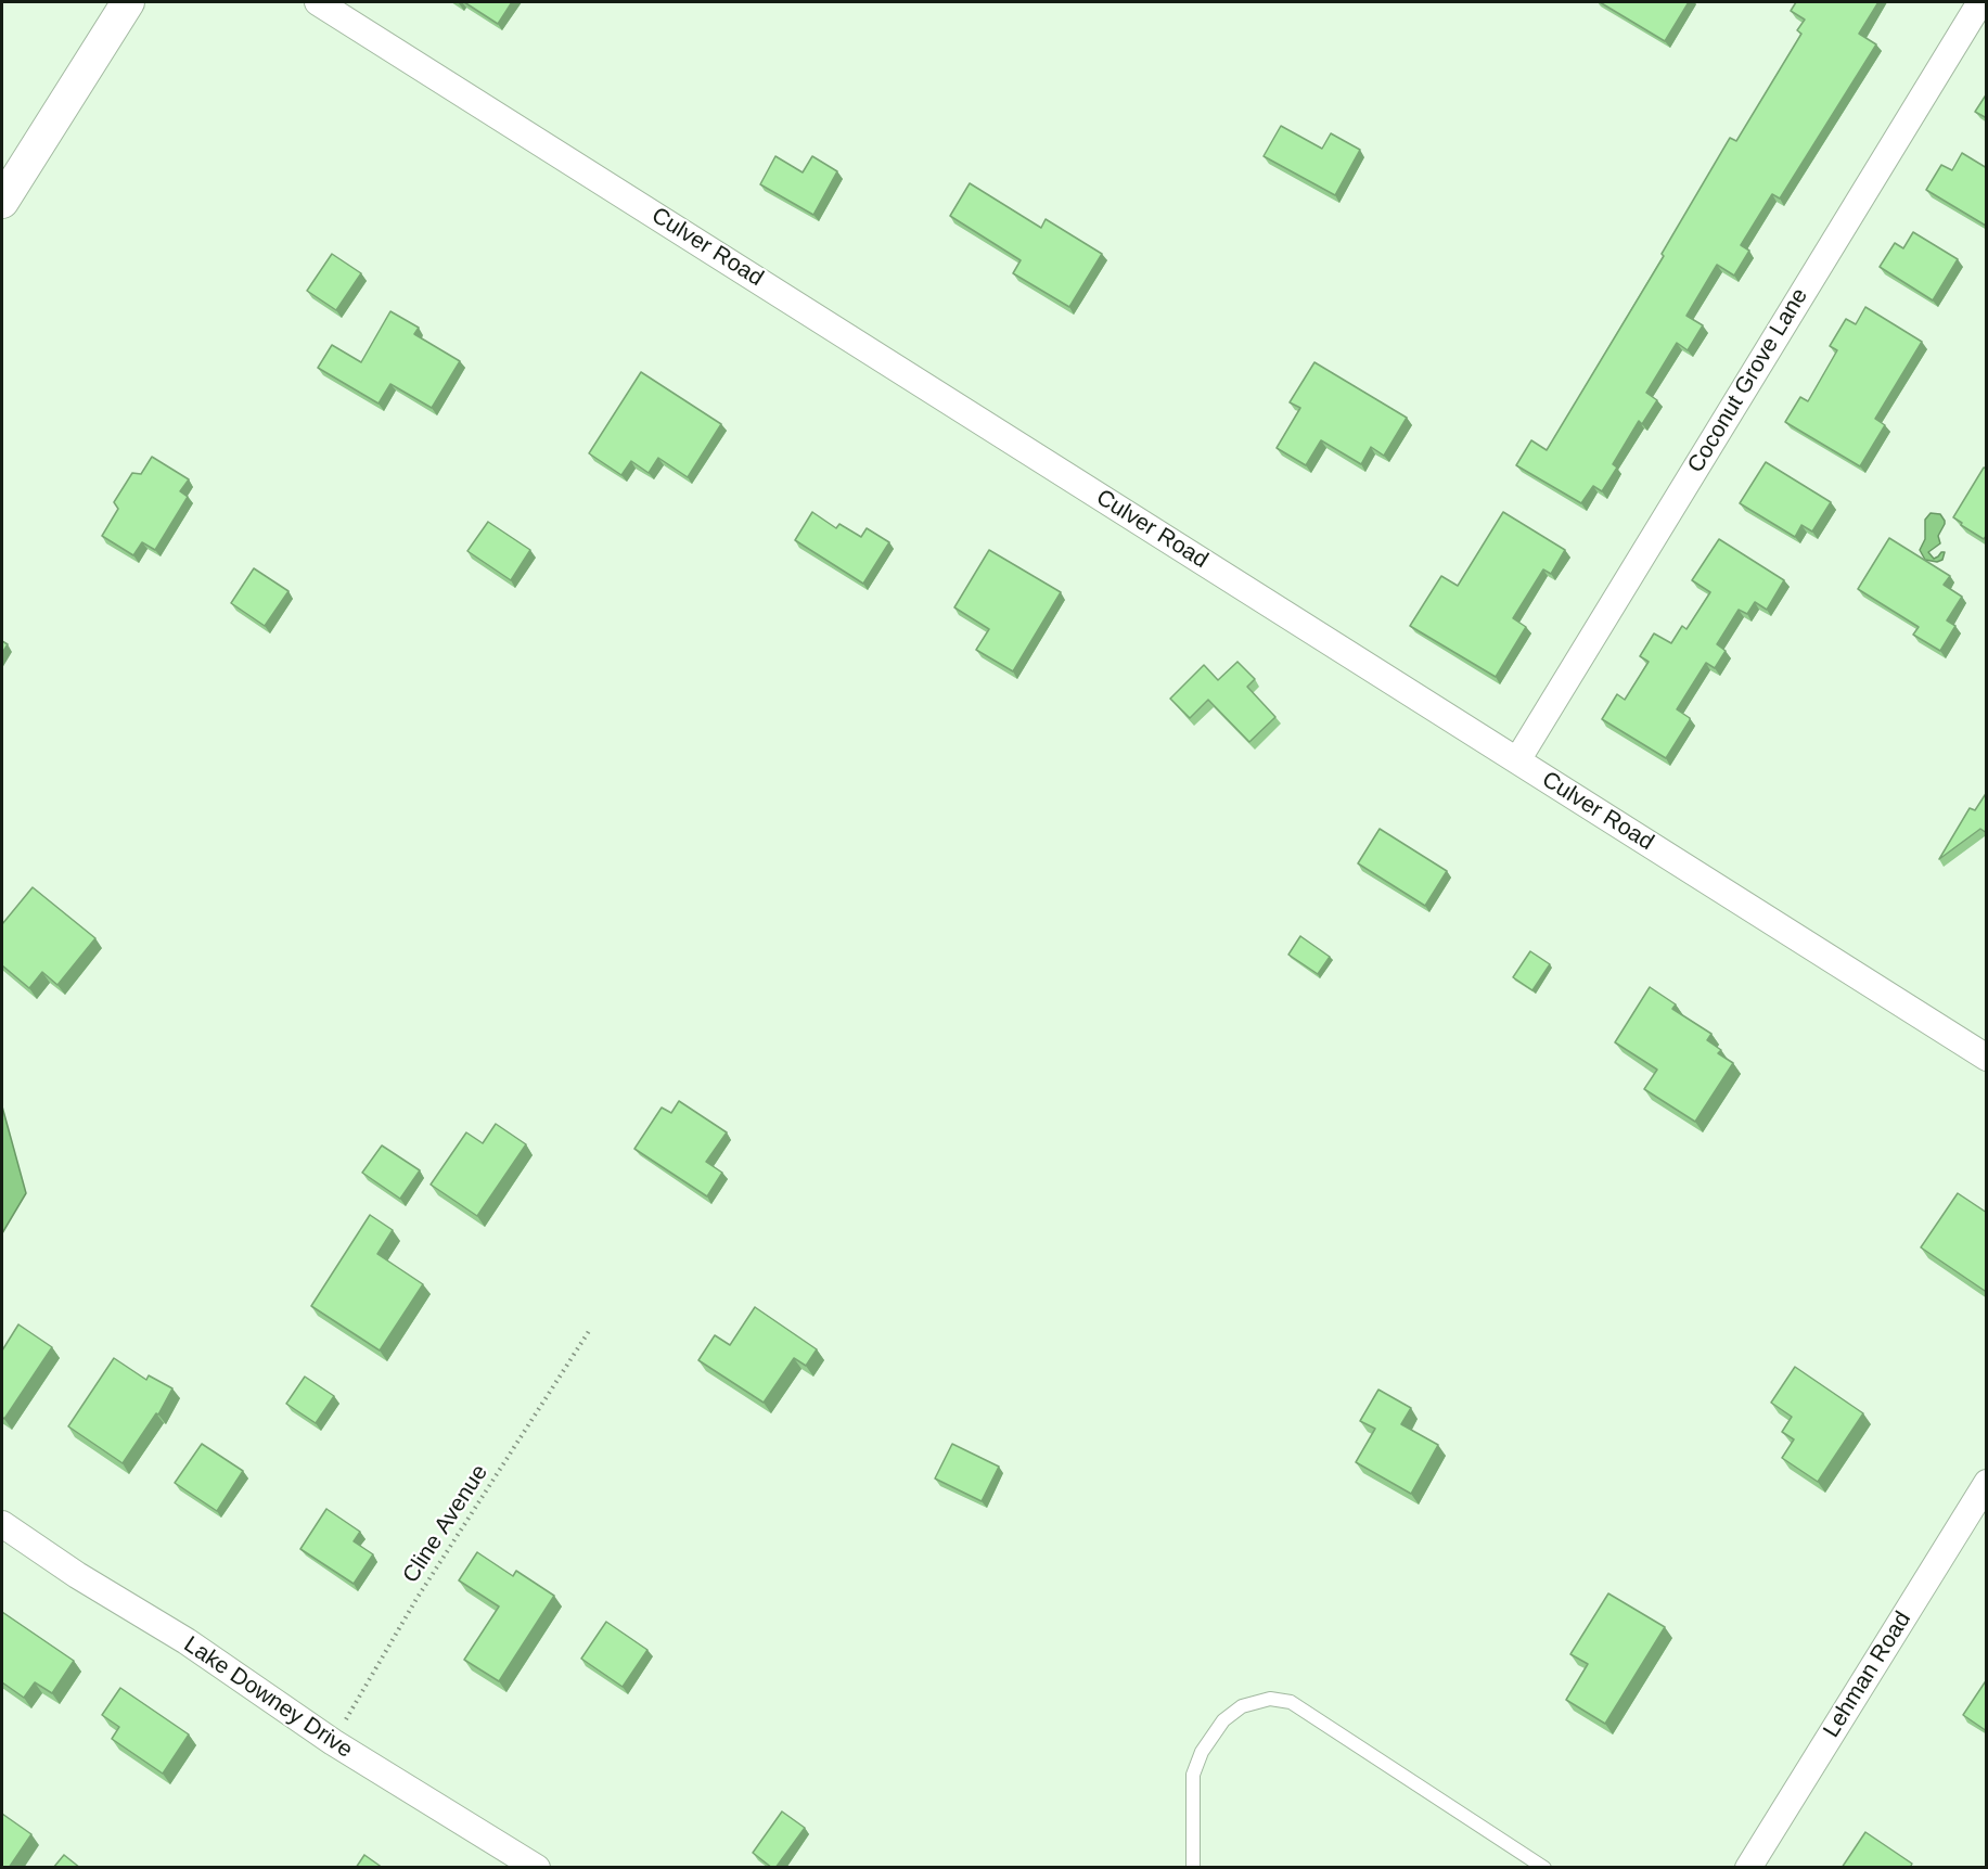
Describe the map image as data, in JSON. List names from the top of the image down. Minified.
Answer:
{"streets":{"street":["Culver Road","Coconut Grove Lane","Lehman Road","Lake Downey Drive"],"path":["Cline Avenue"]},"crossings":[["Culver Road","Coconut Grove Lane"],["Cline Avenue","Lake Downey Drive"]]}
